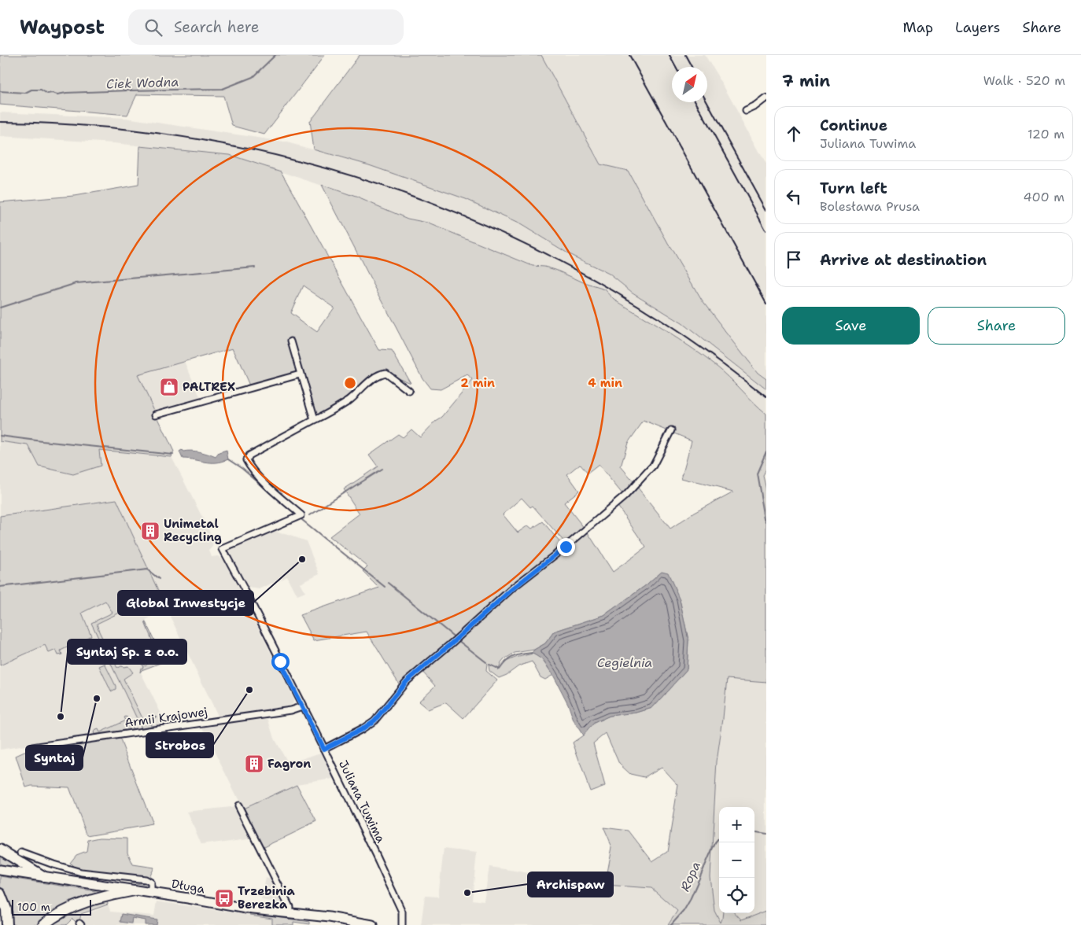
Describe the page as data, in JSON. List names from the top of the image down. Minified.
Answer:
{"streets":{"main road":["Długa"],"street":["Armii Krajowej","Juliana Tuwima"]},"crossings":[["Armii Krajowej","Juliana Tuwima"]],"water":["Ciek Wodna","Cegielnia","Ropa"],"places":{"shop":["PALTREX"],"building":["Unimetal Recycling","Fagron"],"other":["Global Inwestycje","Strobos","Syntaj","Syntaj Sp. z o.o.","Archispaw"],"bus stop":["Trzebinia Berezka"]},"scale_bar":"100 m","north":"top right","page":{"header":"Waypost","search":"Search here","nav":["Map","Layers","Share"],"heading":["7 min","Walk · 520 m"],"list":[["Continue","Juliana Tuwima","120 m"],["Turn left","Bolesława Prusa","400 m"],"Arrive at destination"],"buttons":["Save","Share"],"map_buttons":["+","−"],"scale":"100 m"},"rings":["2 min","4 min"]}
